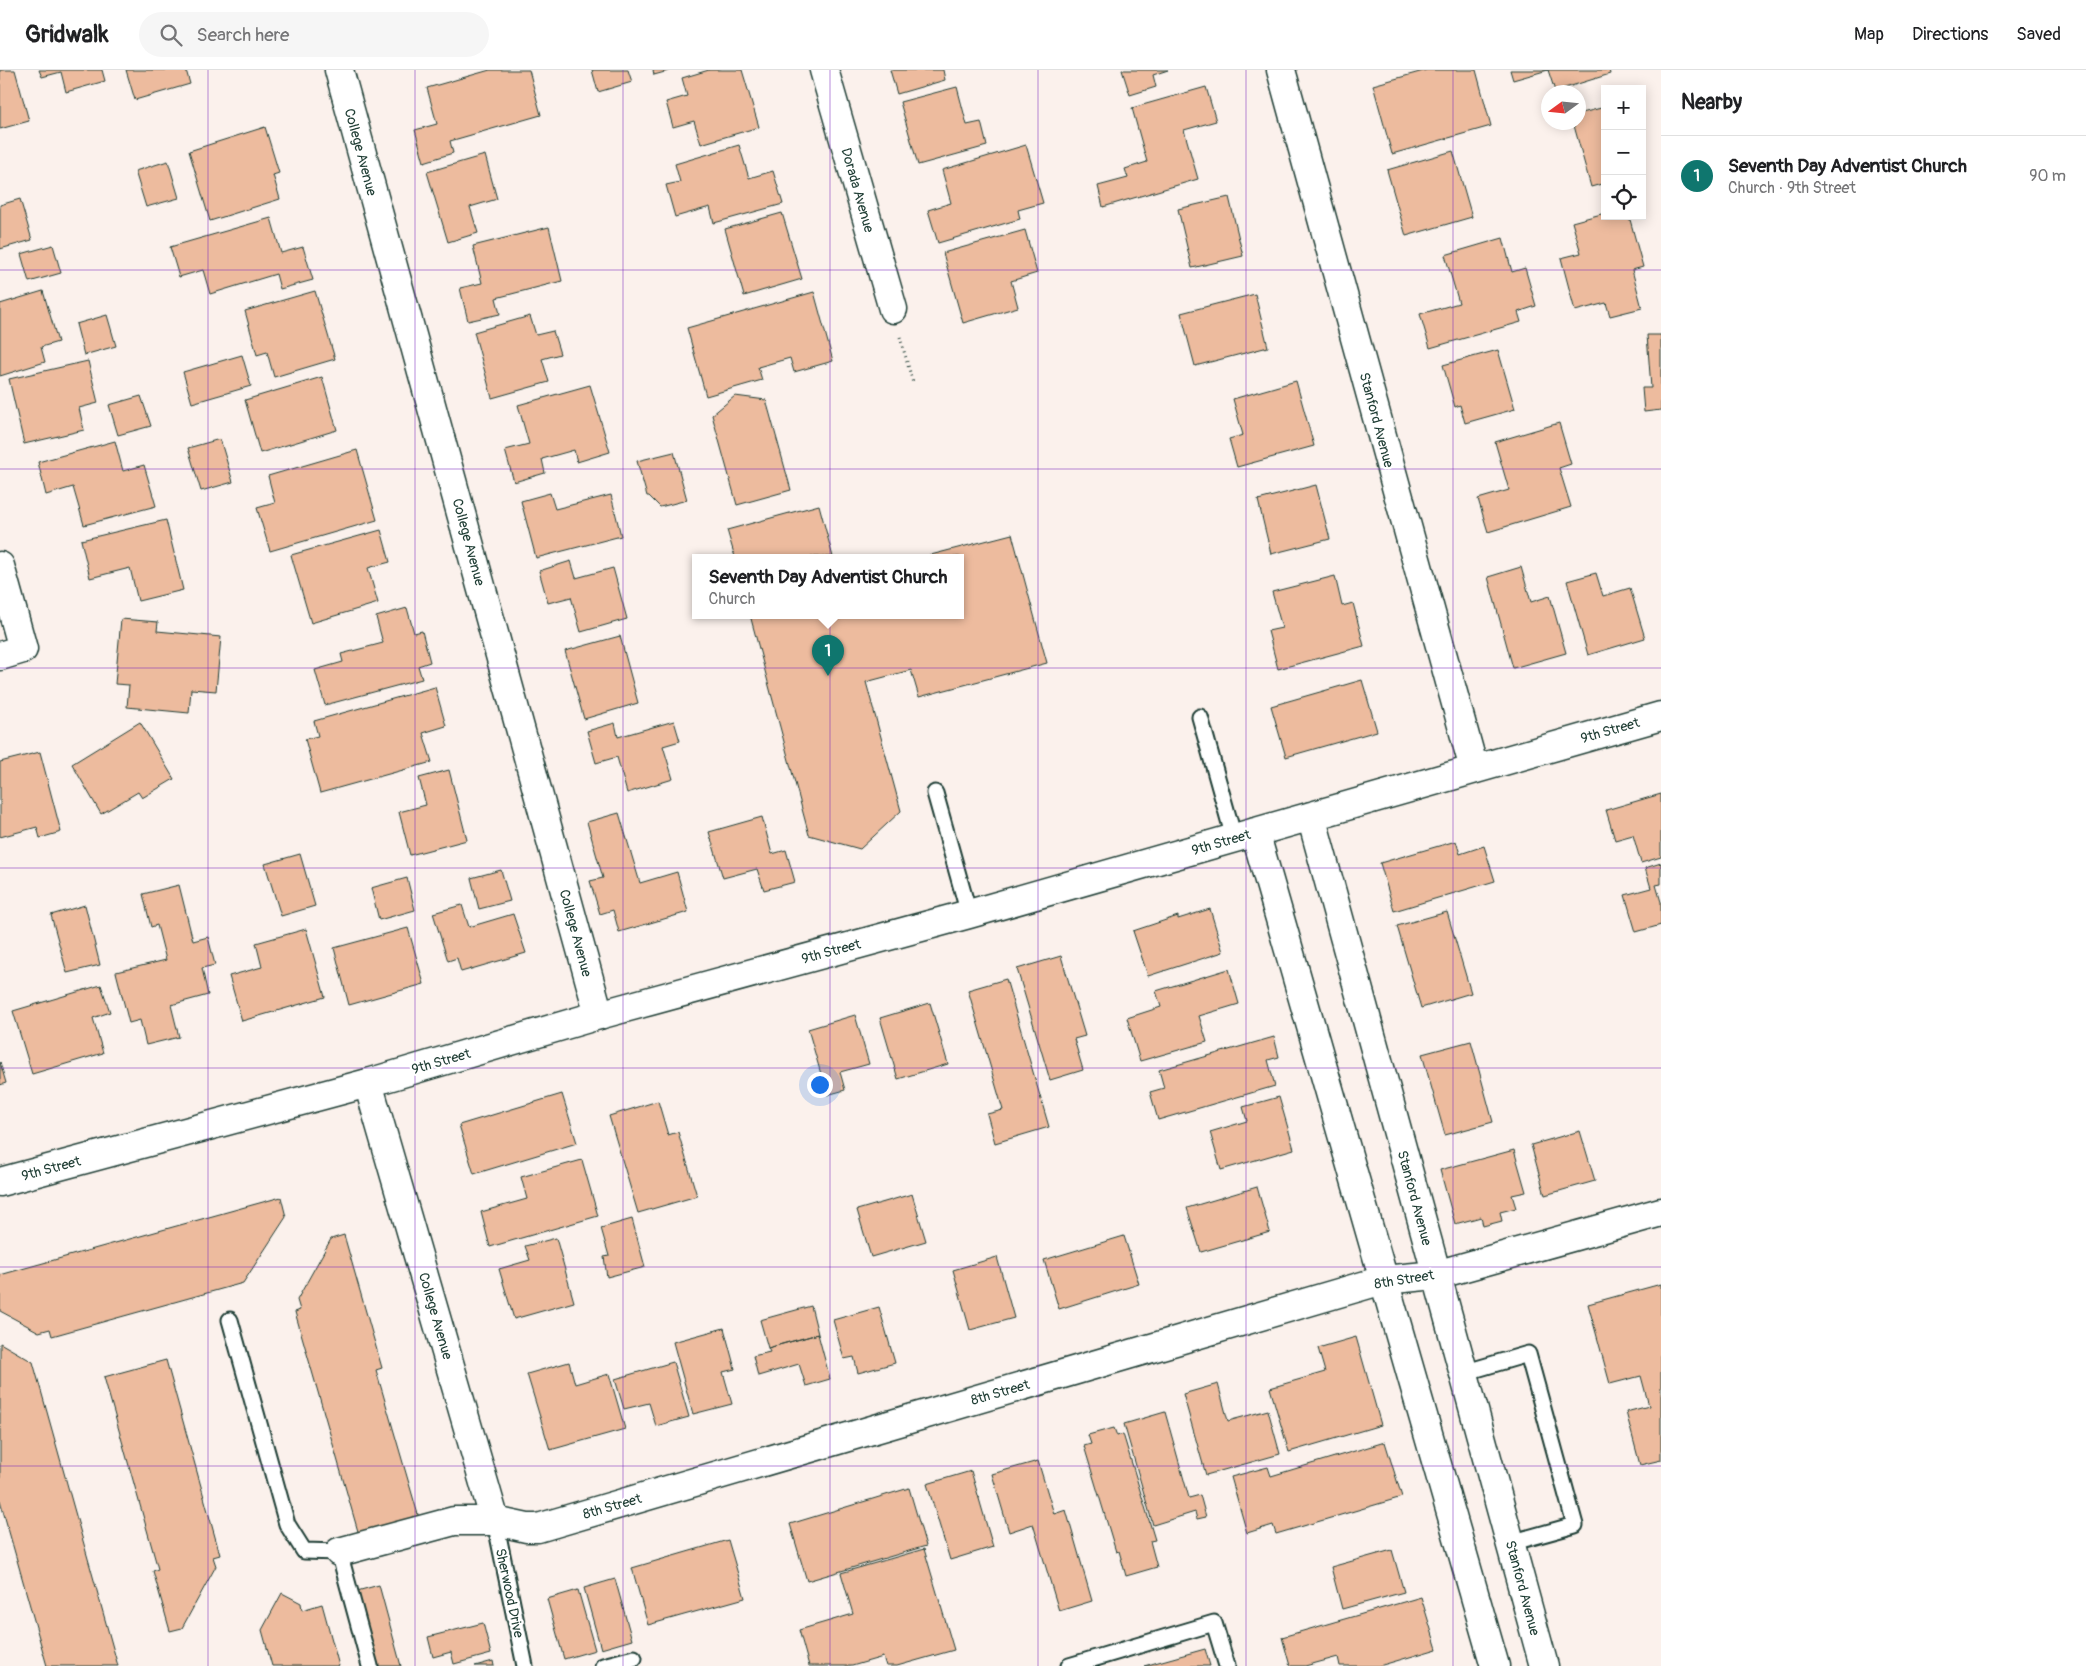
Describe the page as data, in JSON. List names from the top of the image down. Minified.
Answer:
{"streets":{"street":["College Avenue","Dorada Avenue","Stanford Avenue","9th Street","8th Street"],"lane":["Sherwood Drive"]},"crossings":[["College Avenue","9th Street"],["College Avenue","8th Street"],["College Avenue","Sherwood Drive"],["Stanford Avenue","9th Street"],["Stanford Avenue","8th Street"],["8th Street","Sherwood Drive"]],"north":"left","page":{"header":"Gridwalk","search":"Search here","nav":["Map","Directions","Saved"],"heading":"Nearby","map_buttons":["+","−"],"list":[{"mark":"1","name":"Seventh Day Adventist Church","note":"Church · 9th Street","value":"90 m"}],"popup":["Seventh Day Adventist Church","Church"],"pins":"1"}}
